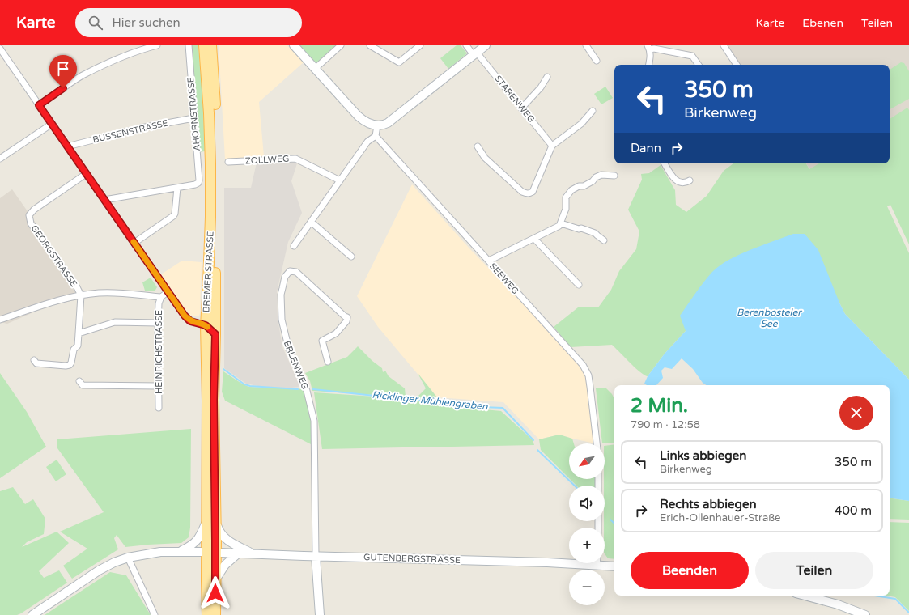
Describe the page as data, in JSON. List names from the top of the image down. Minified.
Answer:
{"streets":{"main road":["BREMER STRASSE","GUTENBERGSTRASSE"],"street":["STARENWEG","AHORNSTRASSE","BUSSENSTRASSE","ZOLLWEG","GEORGSTRASSE","SEEWEG","HEINRICHSTRASSE","ERLENWEG"]},"crossings":[["AHORNSTRASSE","BUSSENSTRASSE"],["BREMER STRASSE","GUTENBERGSTRASSE"],["ERLENWEG","GUTENBERGSTRASSE"]],"water":["Berenbosteler See","Ricklinger Mühlengraben"],"north":"bottom left","page":{"header":"Karte","search":"Hier suchen","nav":["Karte","Ebenen","Teilen"],"turn":["350 m","Birkenweg"],"then":"Dann","heading":["2 Min.","790 m · 12:58"],"list":[{"name":"Links abbiegen","note":"Birkenweg","value":"350 m"},{"name":"Rechts abbiegen","note":"Erich-Ollenhauer-Straße","value":"400 m"}],"map_buttons":["+","−"],"buttons":["Beenden","Teilen"]}}
